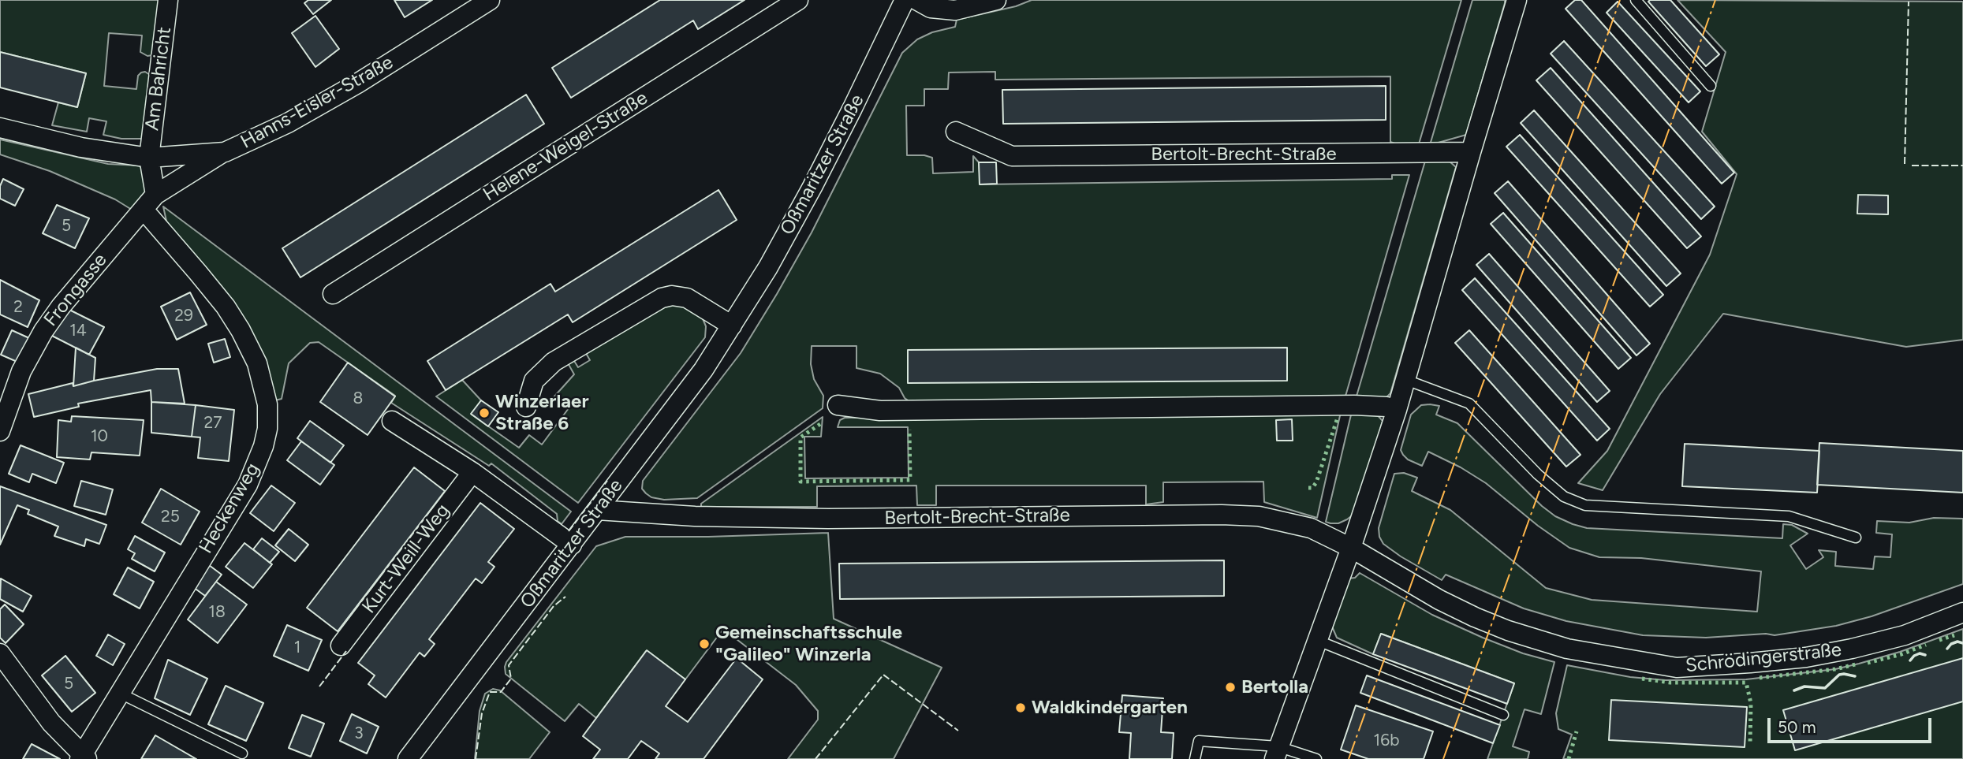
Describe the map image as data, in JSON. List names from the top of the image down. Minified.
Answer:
{"streets":{"street":["Am Bahricht","Hanns-Eisler-Straße","Helene-Weigel-Straße","Bertolt-Brecht-Straße","Oßmaritzer Straße","Frongasse","Heckenweg","Kurt-Weill-Weg","Schrödingerstraße"]},"crossings":[["Am Bahricht","Hanns-Eisler-Straße"],["Hanns-Eisler-Straße","Frongasse"],["Bertolt-Brecht-Straße","Oßmaritzer Straße"],["Bertolt-Brecht-Straße","Schrödingerstraße"],["Frongasse","Heckenweg"]],"places":["Winzerlaer Straße 6","Gemeinschaftsschule \"Galileo\" Winzerla","Bertolla","Waldkindergarten"],"house_numbers":["5","2","29","14","8","27","10","25","18","1","5","3","16b"],"scale_bar":"50 m"}
